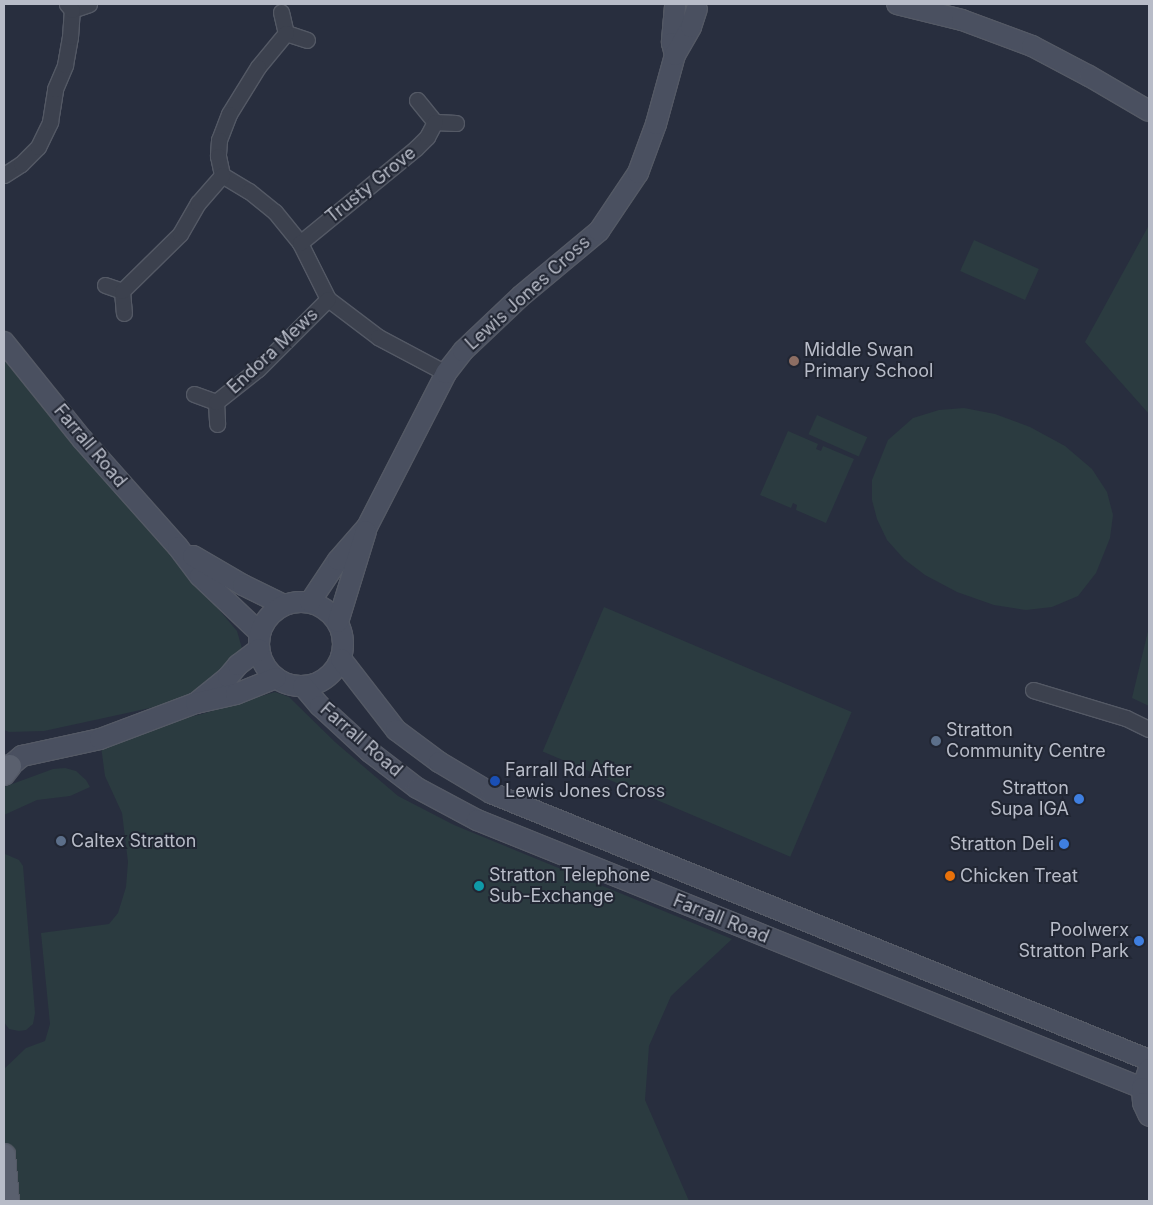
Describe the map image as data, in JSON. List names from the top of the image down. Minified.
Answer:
{"streets":{"main road":["Lewis Jones Cross","Farrall Road"],"street":["Trusty Grove","Endora Mews"]},"crossings":[["Lewis Jones Cross","Farrall Road"]],"places":["Middle Swan Primary School","Stratton Community Centre","Farrall Rd After Lewis Jones Cross","Stratton Supa IGA","Caltex Stratton","Stratton Deli","Chicken Treat","Stratton Telephone Sub-Exchange","Poolwerx Stratton Park"]}
